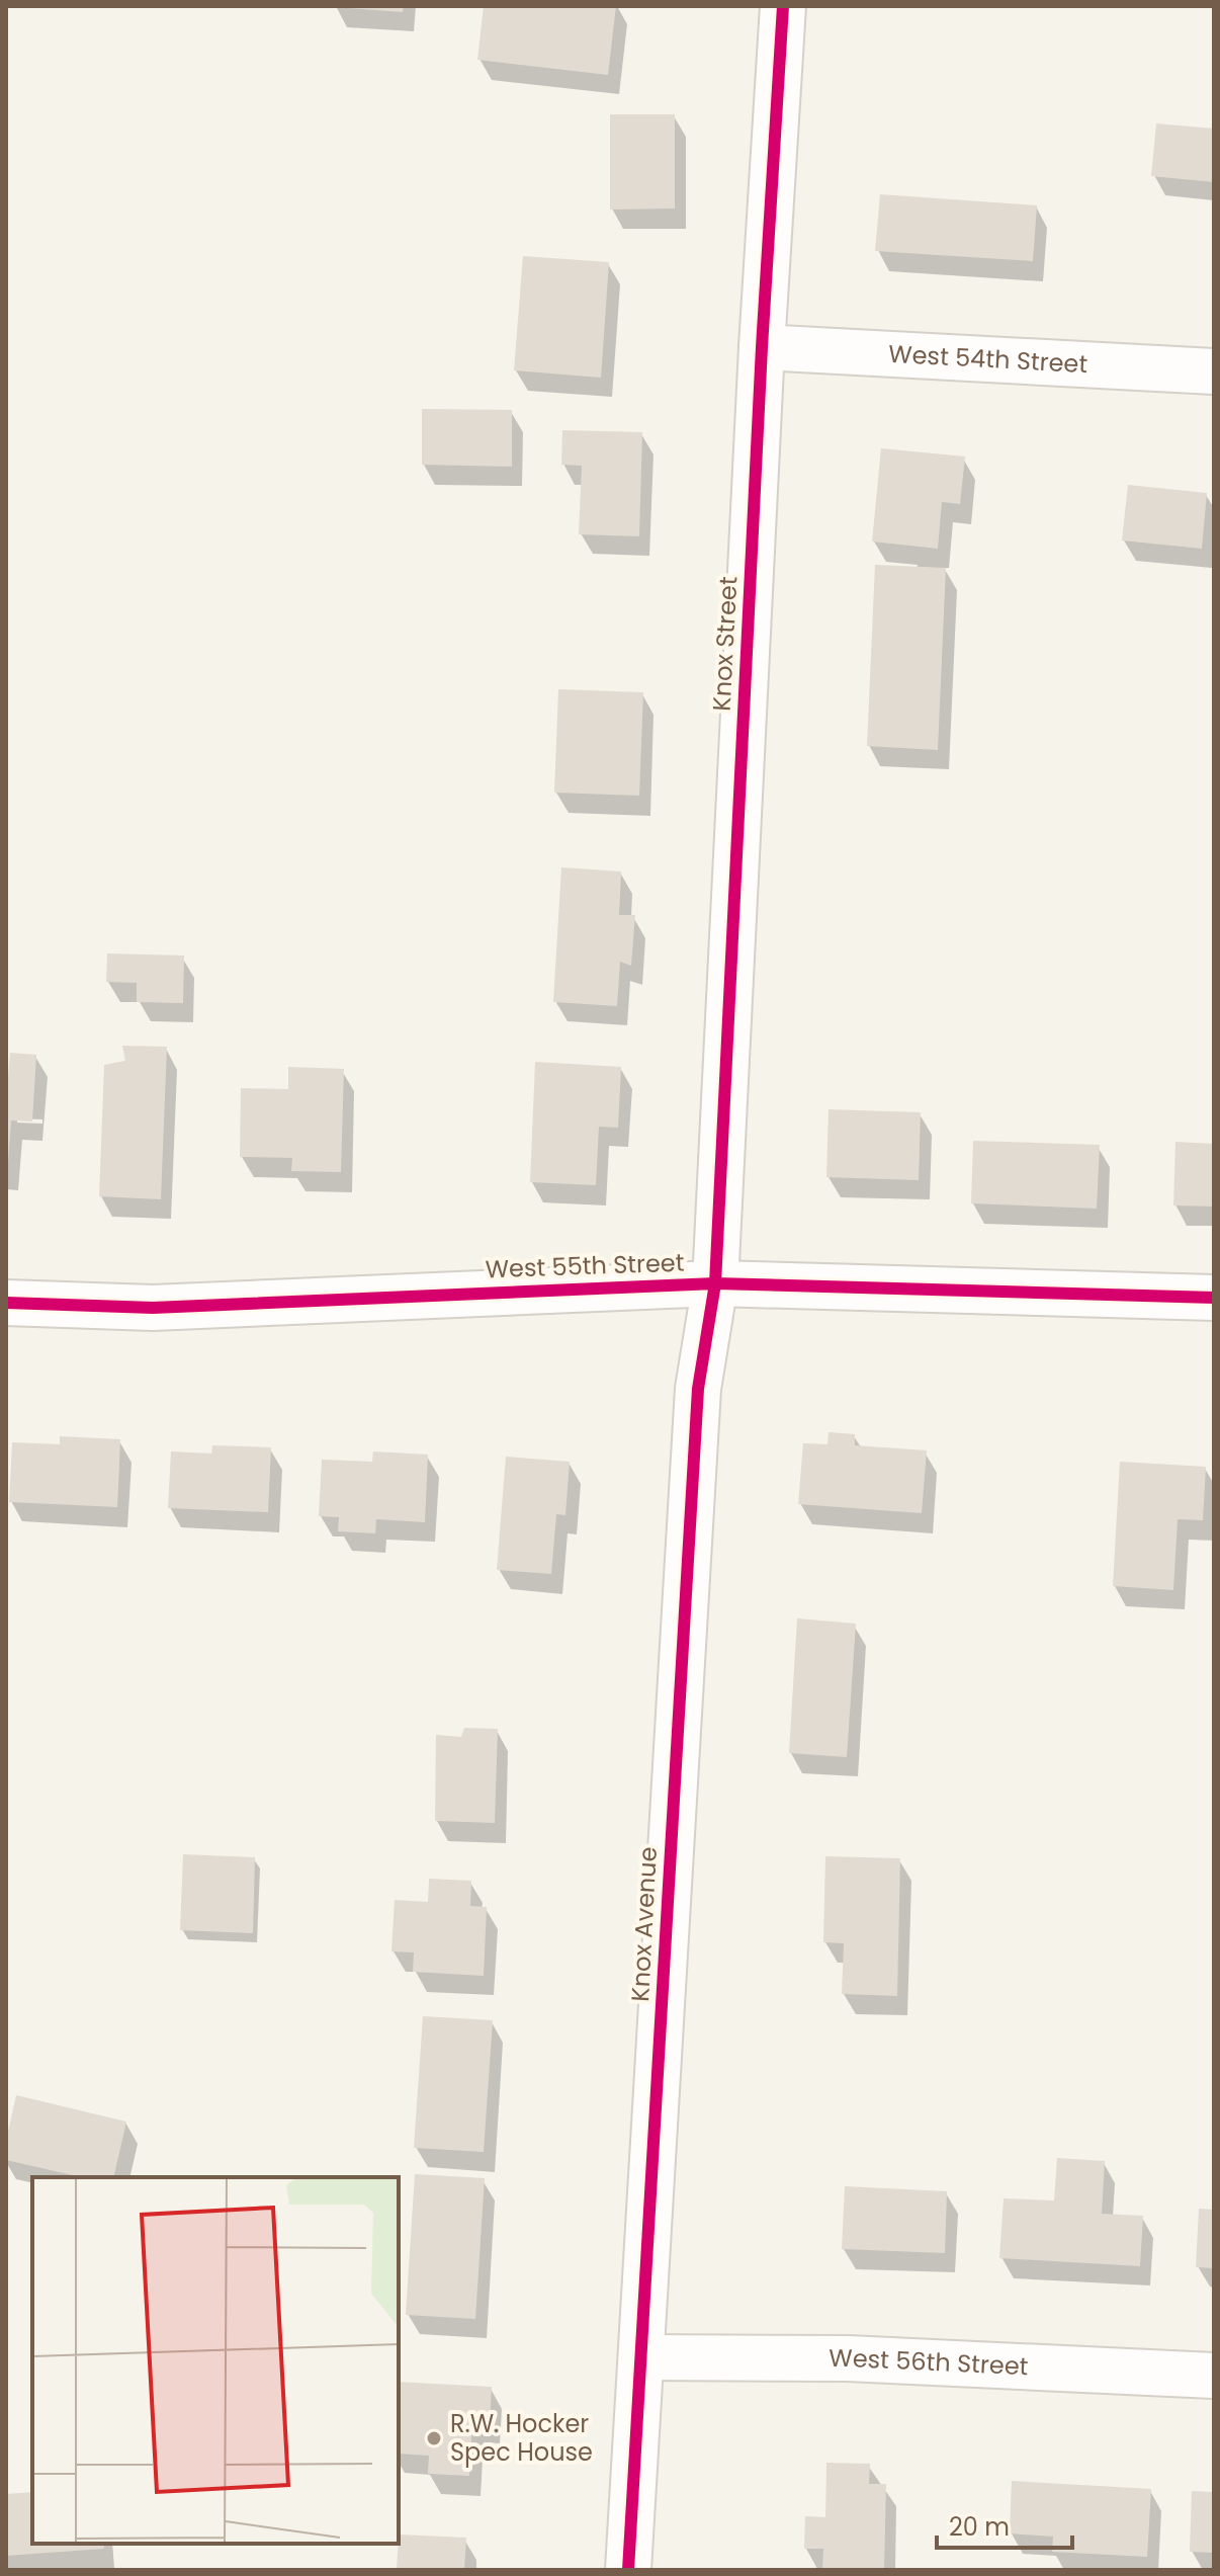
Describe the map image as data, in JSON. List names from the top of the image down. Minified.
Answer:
{"streets":{"street":["West 54th Street","Knox Street","West 55th Street","Knox Avenue","West 56th Street"]},"crossings":[["West 54th Street","Knox Street"],["Knox Street","West 55th Street"],["Knox Street","Knox Avenue"],["West 55th Street","Knox Avenue"],["Knox Avenue","West 56th Street"]],"places":["R.W. Hocker Spec House"],"scale_bar":"20 m"}
